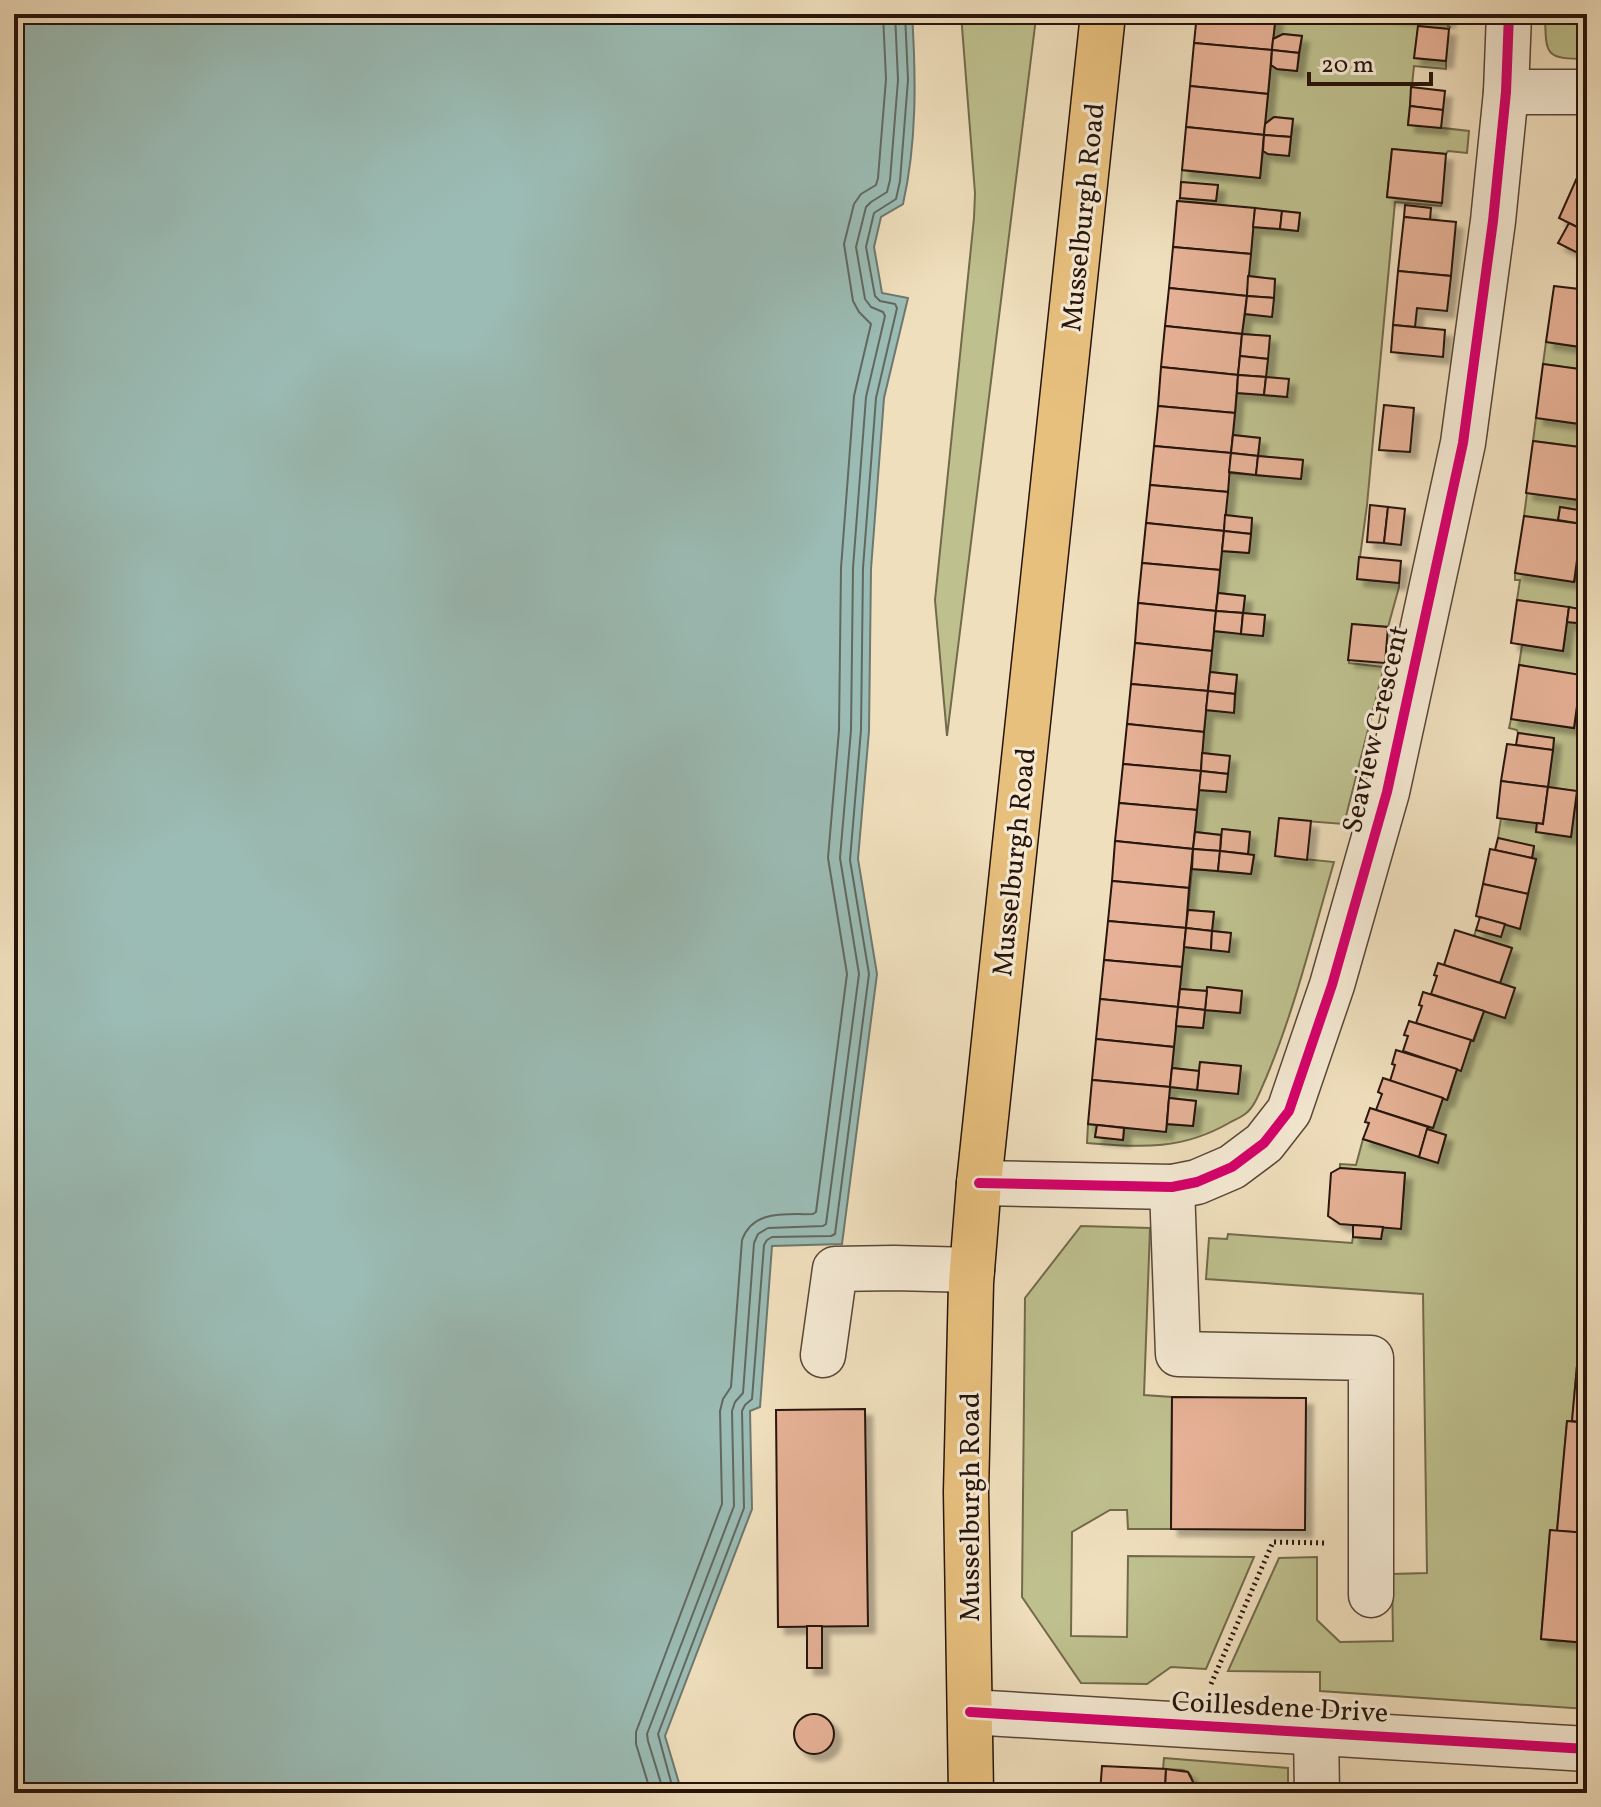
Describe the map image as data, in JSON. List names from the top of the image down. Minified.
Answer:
{"streets":{"main road":["Musselburgh Road"],"street":["Seaview Crescent","Coillesdene Drive"]},"crossings":[["Musselburgh Road","Seaview Crescent"],["Musselburgh Road","Coillesdene Drive"]],"scale_bar":"20 m"}
